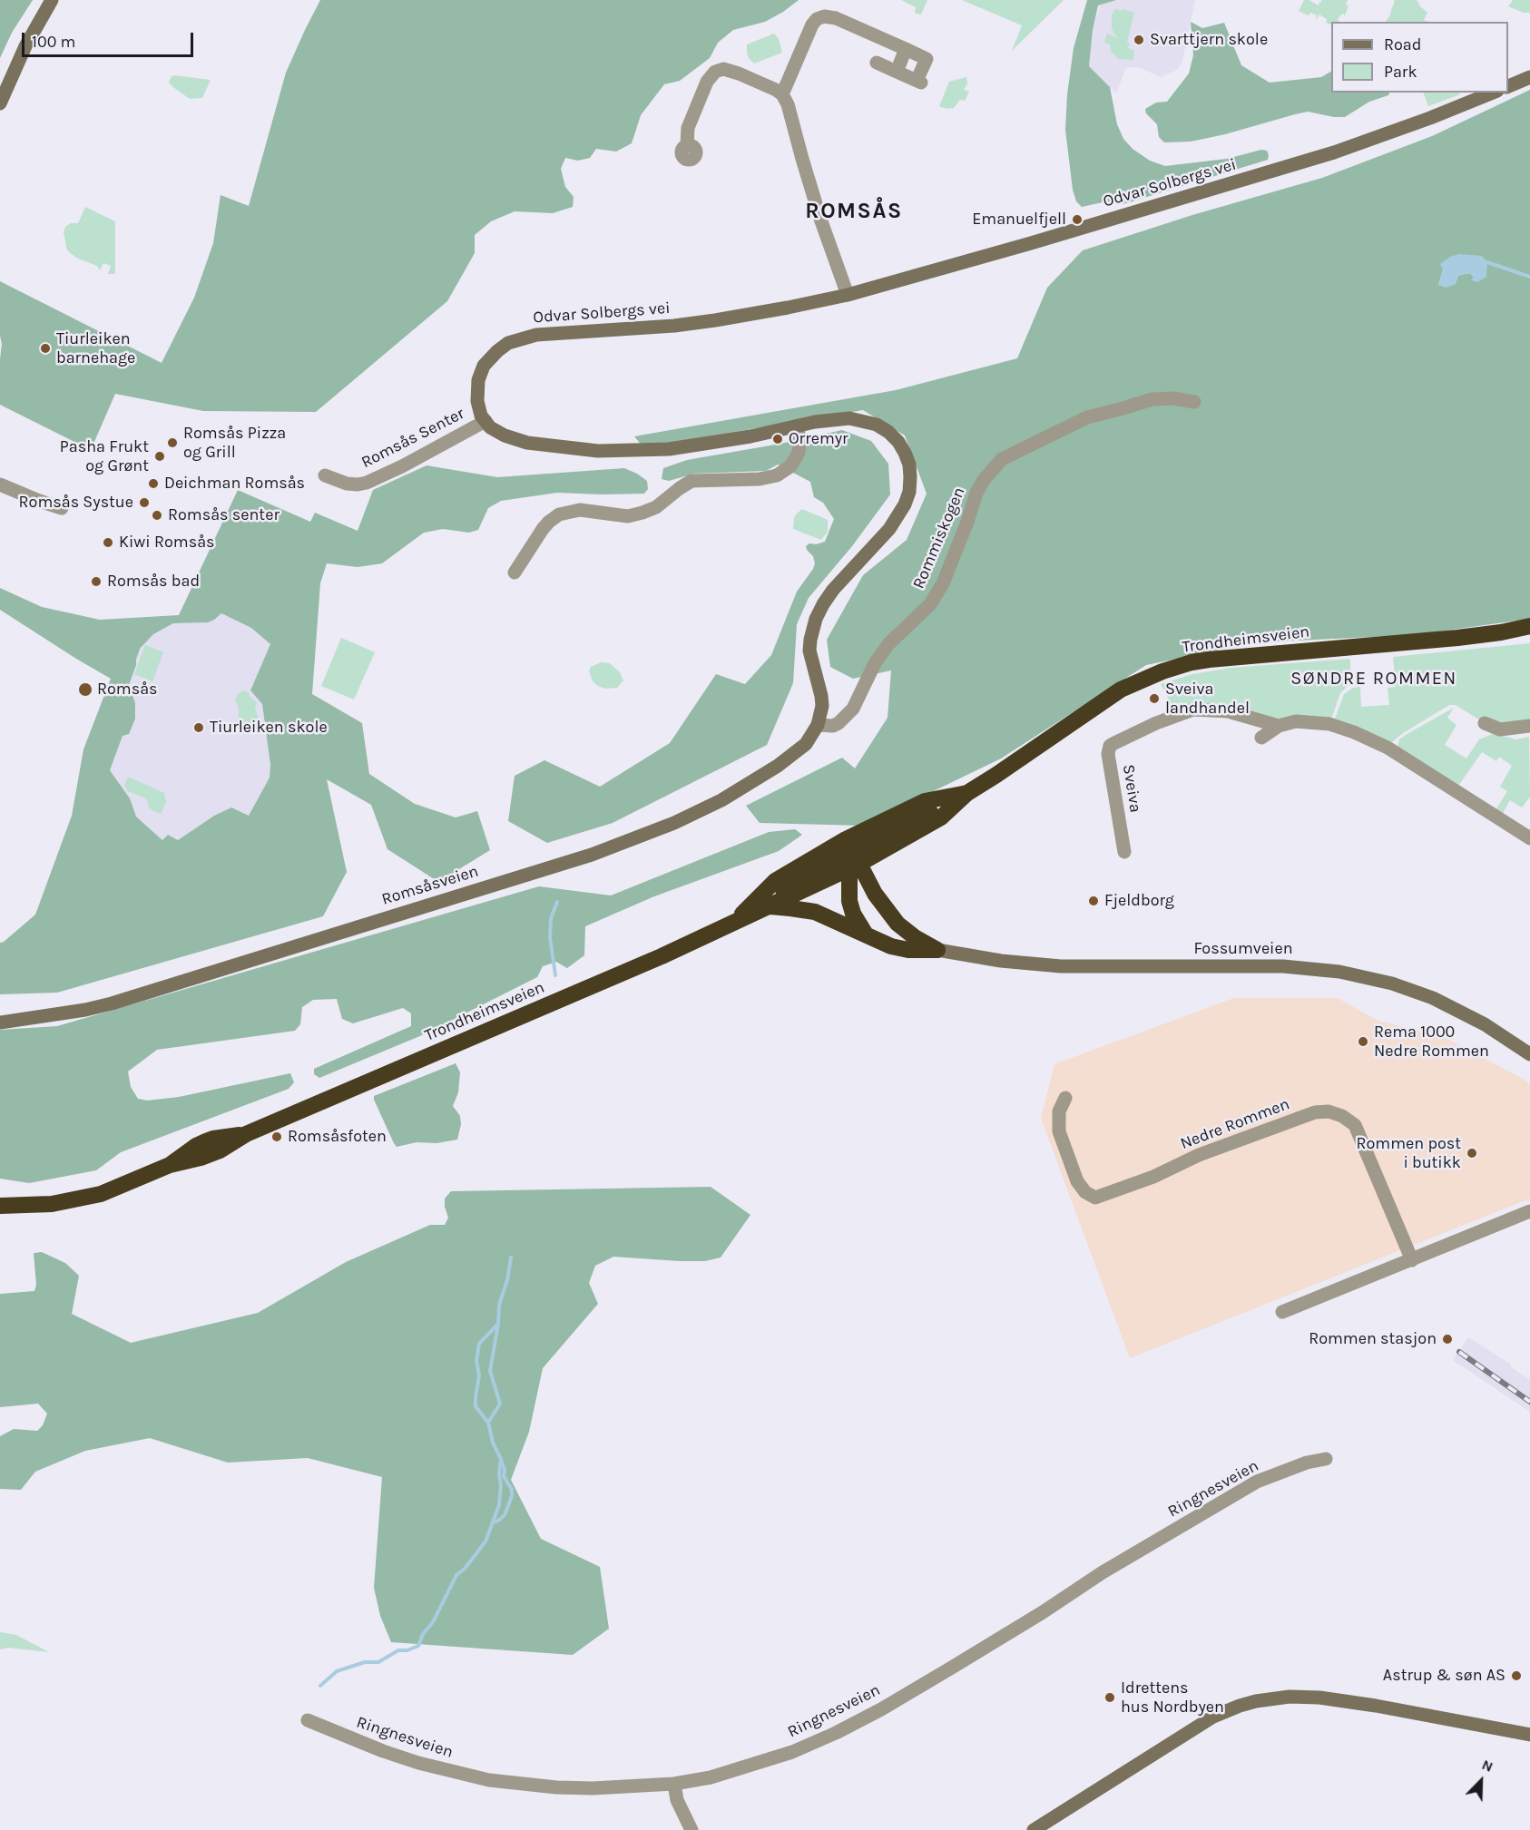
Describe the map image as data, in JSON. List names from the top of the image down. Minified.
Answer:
{"streets":{"highway":["Trondheimsveien"],"street":["Odvar Solbergs vei","Romsås Senter","Rommiskogen","Sveiva","Romsåsveien","Fossumveien","Nedre Rommen","Ringnesveien"]},"crossings":[["Odvar Solbergs vei","Romsås Senter"],["Rommiskogen","Romsåsveien"]],"districts":["ROMSÅS","SØNDRE ROMMEN"],"places":["Svarttjern skole","Emanuelfjell","Tiurleiken barnehage","Orremyr","Romsås Pizza og Grill","Pasha Frukt og Grønt","Deichman Romsås","Romsås Systue","Romsås senter","Kiwi Romsås","Romsås bad","Romsås","Sveiva landhandel","Tiurleiken skole","Fjeldborg","Rema 1000 Nedre Rommen","Romsåsfoten","Rommen post i butikk","Rommen stasjon","Astrup & søn AS","Idrettens hus Nordbyen"],"legend":["Road","Park"],"scale_bar":"100 m","north":"top right"}
